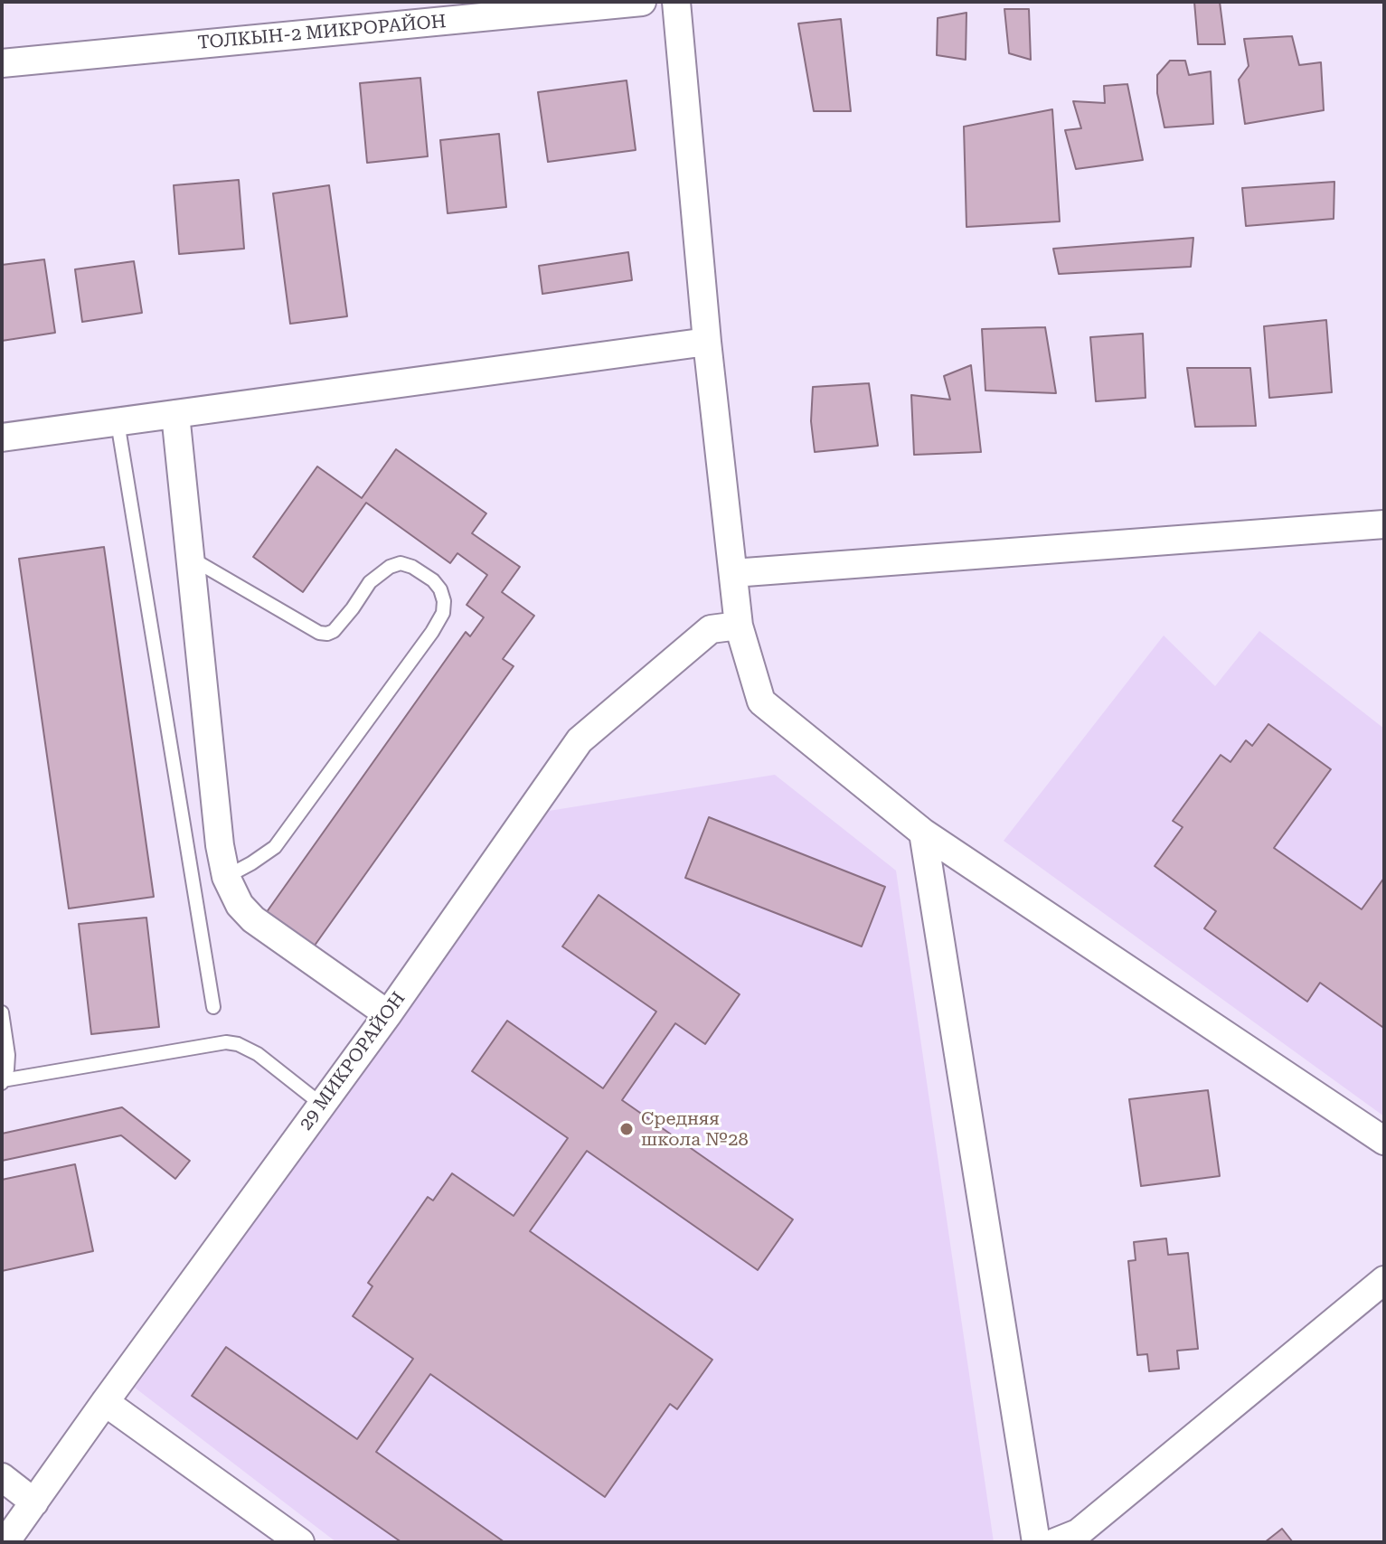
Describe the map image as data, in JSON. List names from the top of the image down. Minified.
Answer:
{"streets":{"street":["ТОЛКЫН-2 МИКРОРАЙОН","29 МИКРОРАЙОН"]},"places":["Средняя школа №28"]}
